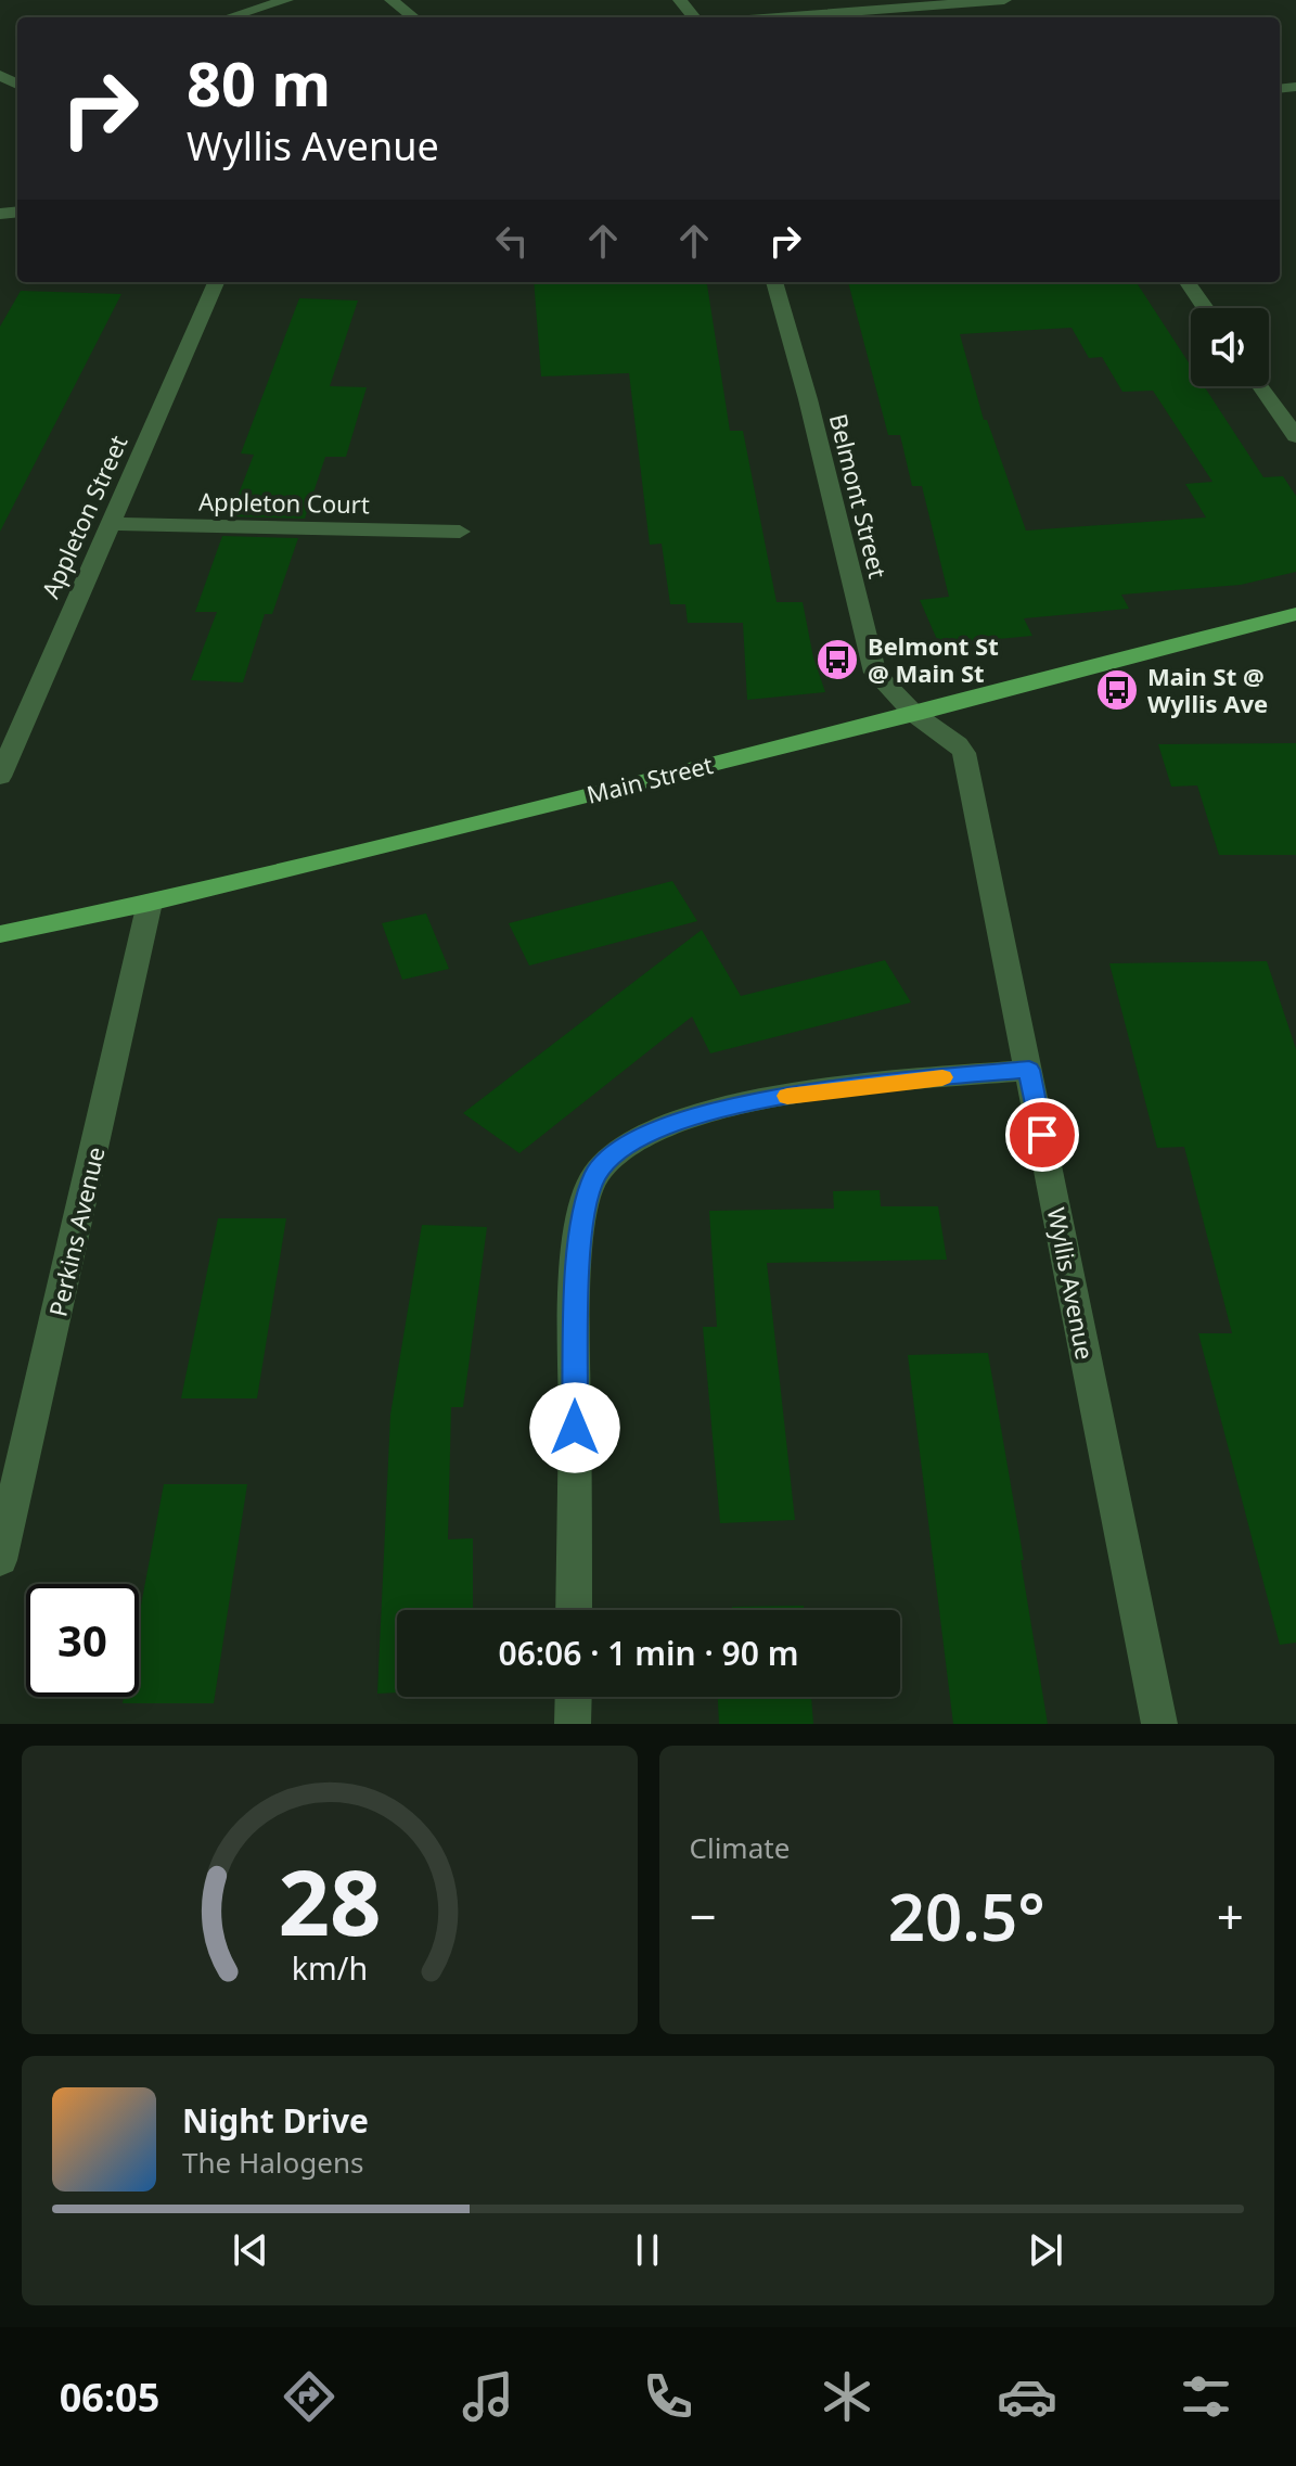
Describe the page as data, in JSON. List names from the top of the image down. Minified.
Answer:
{"streets":{"main road":["Main Street"],"street":["Belmont Street","Appleton Court","Appleton Street","Perkins Avenue","Wyllis Avenue"]},"crossings":[["Belmont Street","Main Street"],["Belmont Street","Wyllis Avenue"],["Appleton Court","Appleton Street"],["Main Street","Perkins Avenue"],["Main Street","Wyllis Avenue"]],"places":{"bus stop":["Belmont St @ Main St","Main St @ Wyllis Ave"]},"page":{"turn":["80 m","Wyllis Avenue"],"limit":"30","trip":"06:06 · 1 min · 90 m","tile":"Climate","heat":["−","20.5°","+"],"song":["Night Drive","The Halogens"],"tabs":"06:05","gauge":["28","km/h"]}}
